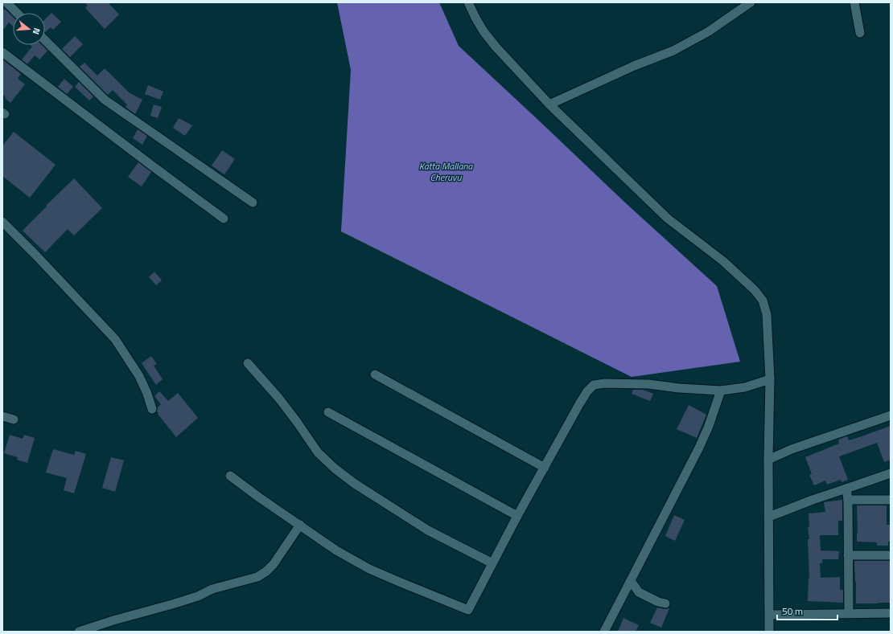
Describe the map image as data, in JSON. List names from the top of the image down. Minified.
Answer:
{"water":["Katta Mallana Cheruvu"],"scale_bar":"50 m","north":"right"}
